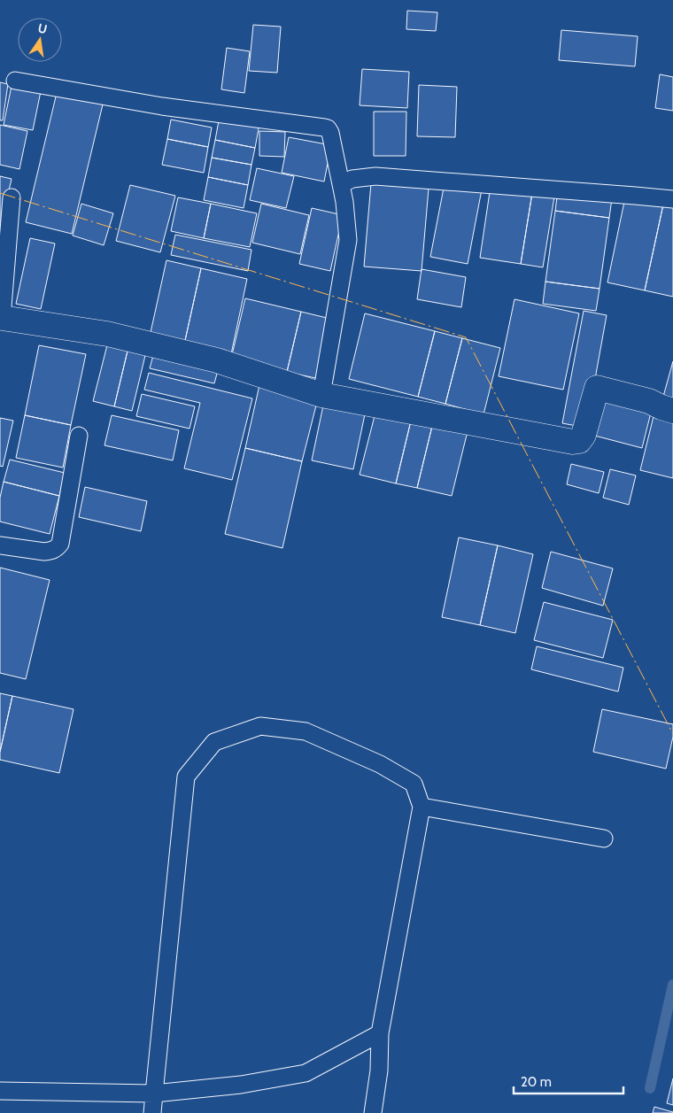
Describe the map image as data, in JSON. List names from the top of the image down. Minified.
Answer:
{"scale_bar":"20 m","north":"top"}
